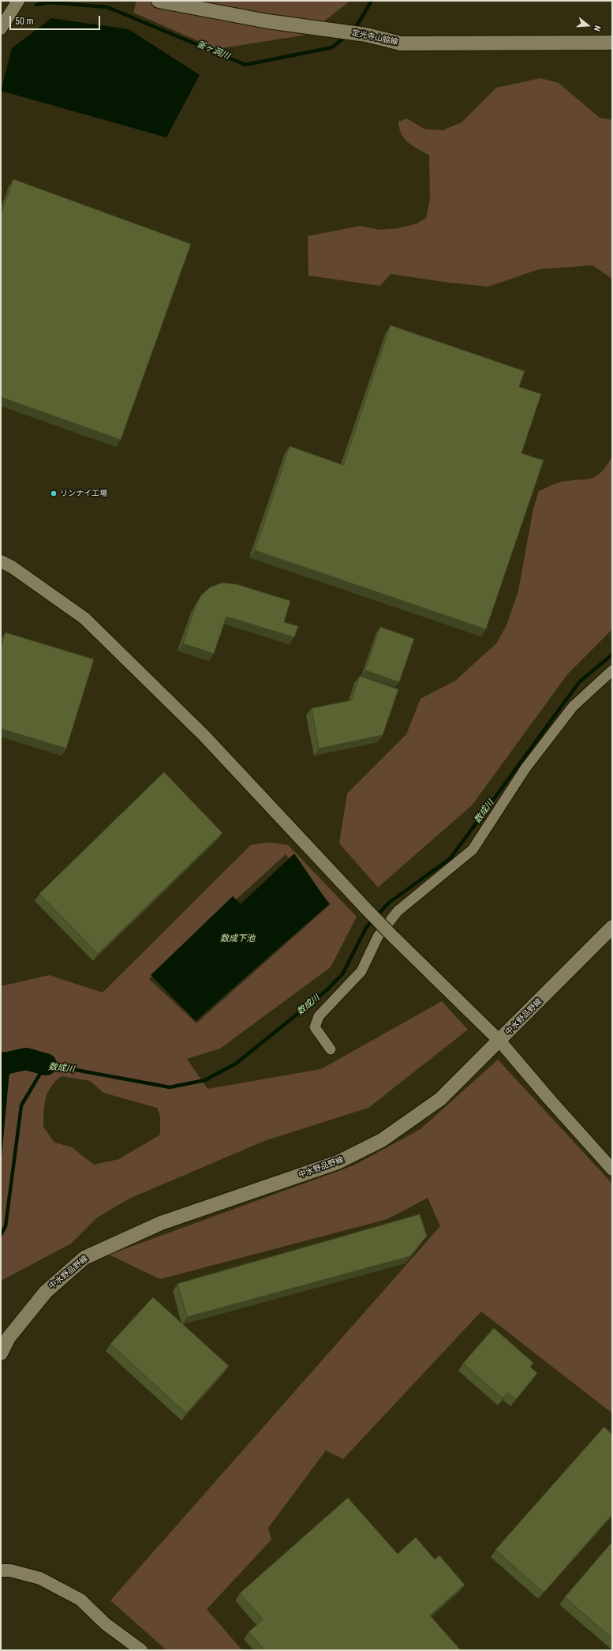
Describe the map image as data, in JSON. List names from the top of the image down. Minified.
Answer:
{"streets":{"main road":["定光寺山脇線","中水野品野線"]},"water":["釜ヶ洞川","数成川","数成下池"],"places":["リンナイ工場"],"scale_bar":"50 m","north":"right"}
